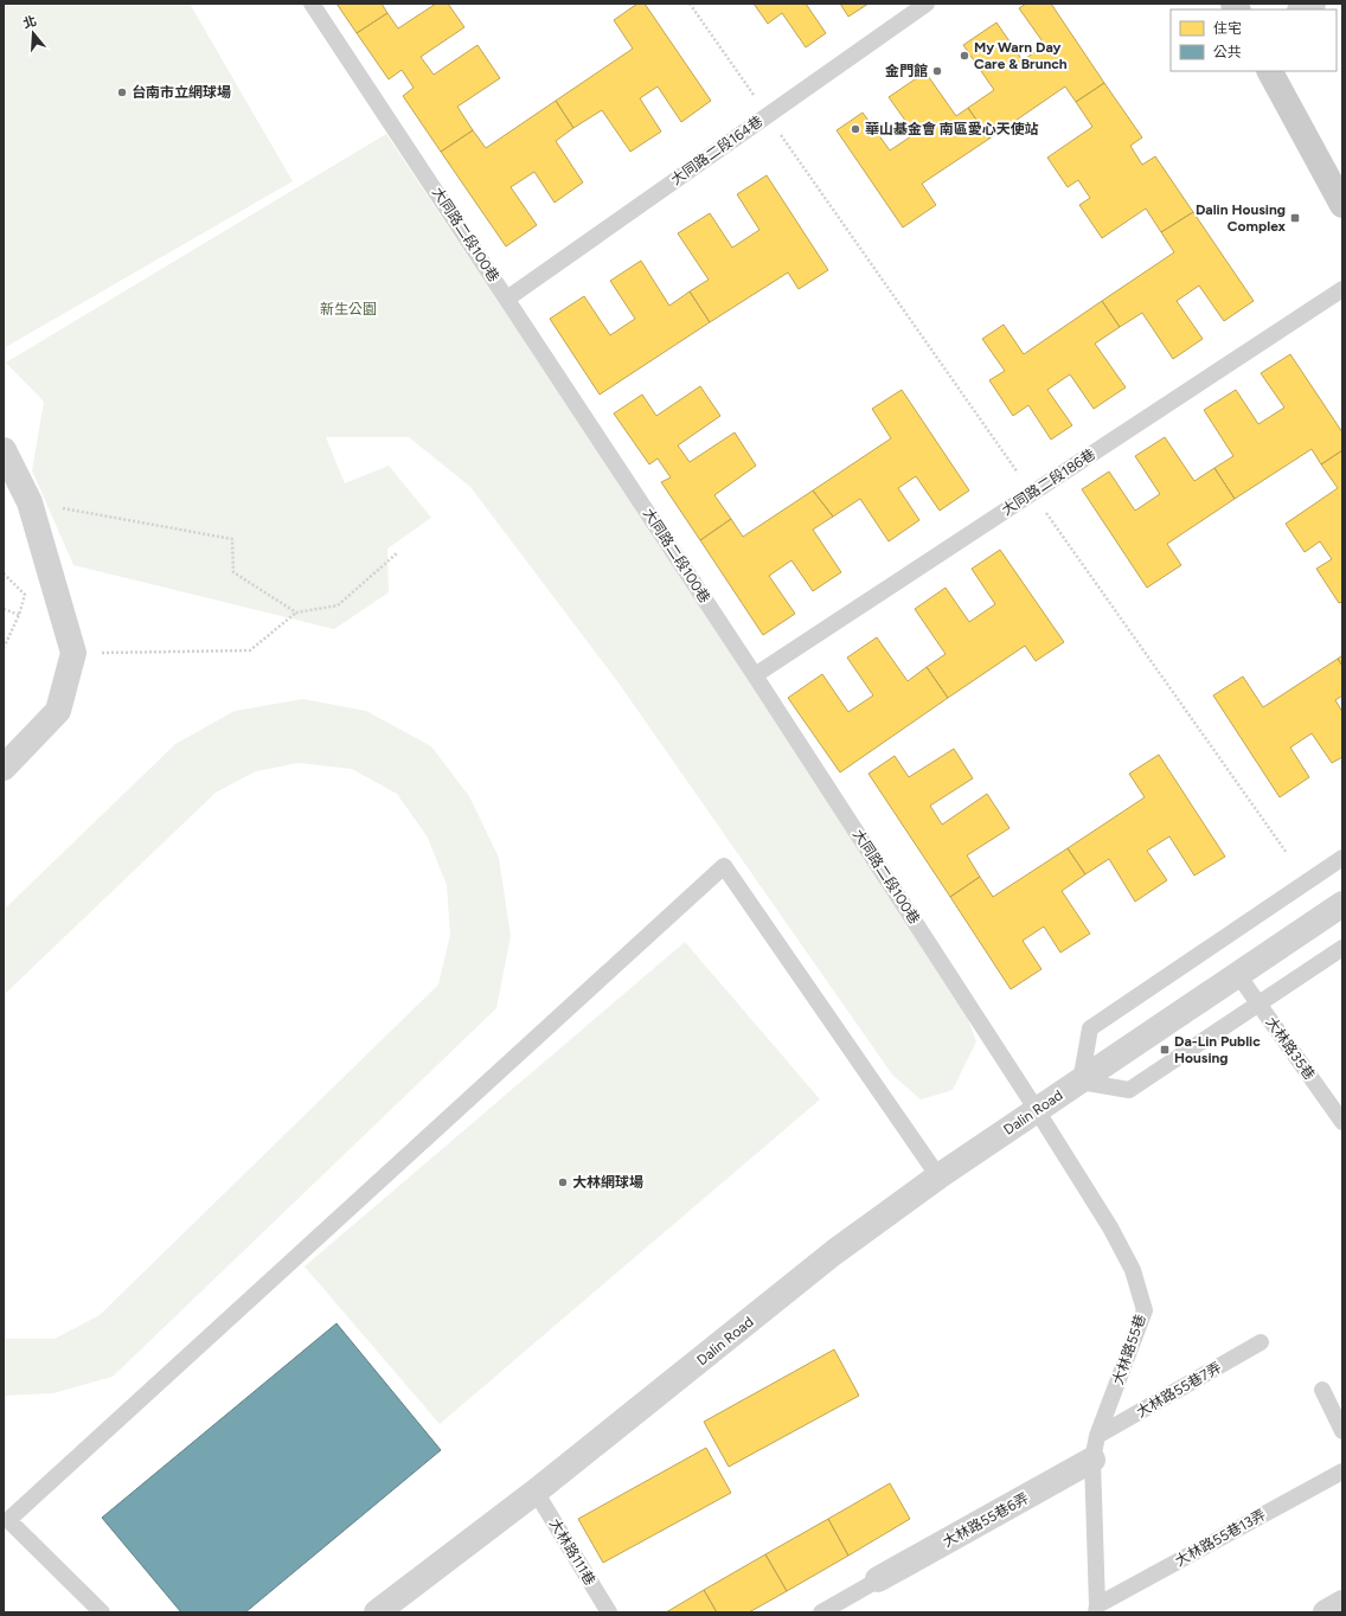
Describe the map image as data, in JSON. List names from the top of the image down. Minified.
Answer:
{"streets":{"street":["Dalin Road","大林路55巷6弄"],"lane":["大同路二段164巷","大同路二段100巷","大同路二段186巷","大林路35巷","大林路55巷","大林路55巷7弄","大林路55巷13弄","大林路111巷"]},"crossings":[["大同路二段164巷","大同路二段100巷"],["大同路二段100巷","大同路二段186巷"],["大同路二段100巷","Dalin Road"],["大同路二段100巷","大林路55巷"],["大林路35巷","Dalin Road"],["Dalin Road","大林路55巷"],["Dalin Road","大林路111巷"],["大林路55巷","大林路55巷7弄"],["大林路55巷","大林路55巷6弄"],["大林路55巷","大林路55巷13弄"],["大林路55巷7弄","大林路55巷6弄"]],"parks":["新生公園"],"places":{"other":["My Warn Day Care & Brunch","金門館","台南市立網球場","華山基金會 南區愛心天使站","大林網球場"],"transit":["Dalin Housing Complex","Da-Lin Public Housing"]},"legend":["住宅","公共"],"north":"top"}
